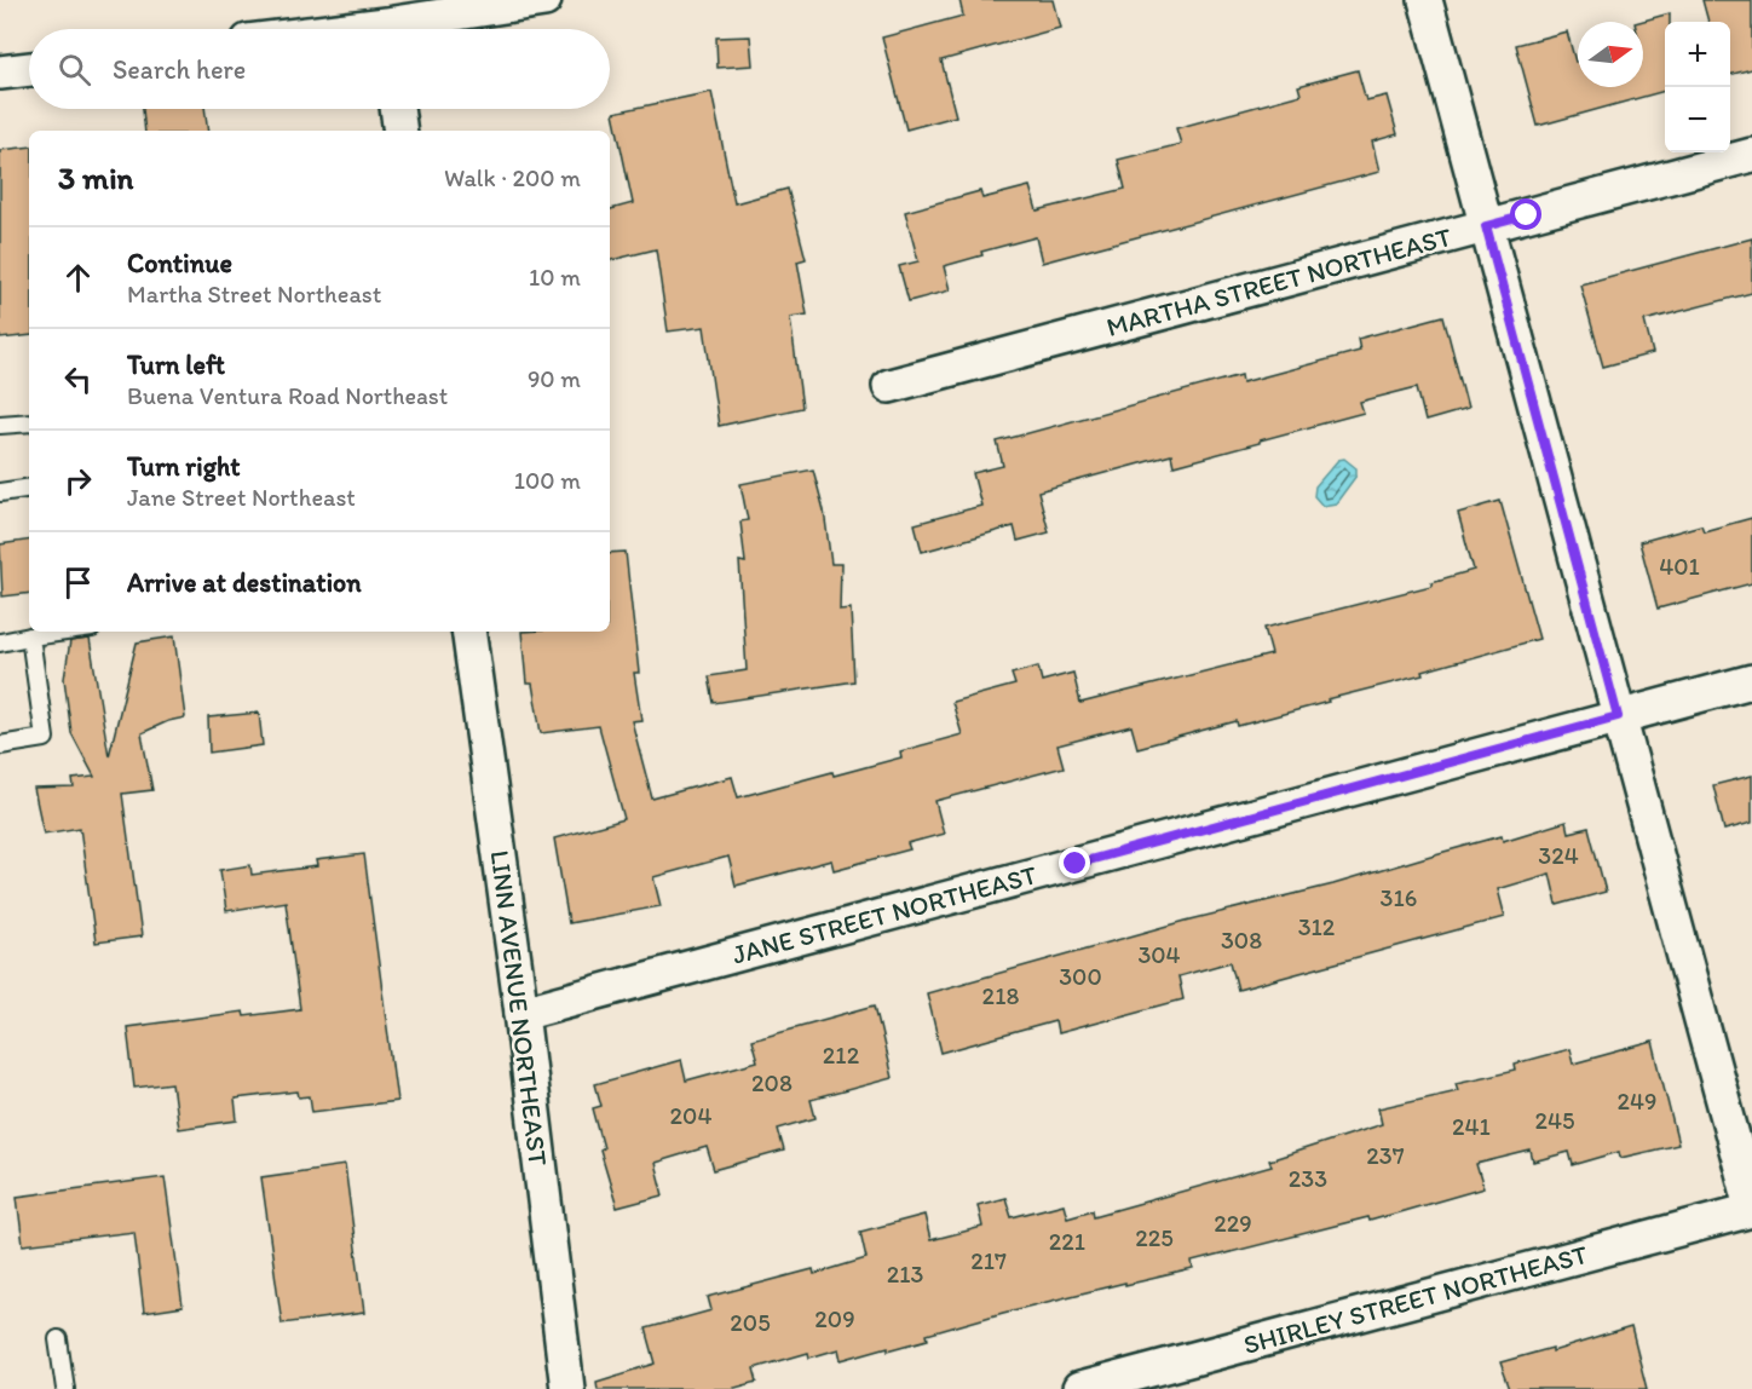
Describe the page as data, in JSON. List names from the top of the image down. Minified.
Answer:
{"streets":{"street":["MARTHA STREET NORTHEAST","JANE STREET NORTHEAST","LINN AVENUE NORTHEAST","SHIRLEY STREET NORTHEAST"]},"crossings":[["JANE STREET NORTHEAST","LINN AVENUE NORTHEAST"]],"house_numbers":["401","324","316","312","308","304","300","218","212","208","249","204","245","241","237","233","229","225","221","217","213","209","205"],"north":"right","page":{"map_buttons":["+","−"],"search":"Search here","heading":["3 min","Walk · 200 m"],"list":[["Continue","Martha Street Northeast","10 m"],["Turn left","Buena Ventura Road Northeast","90 m"],["Turn right","Jane Street Northeast","100 m"],"Arrive at destination"]}}
